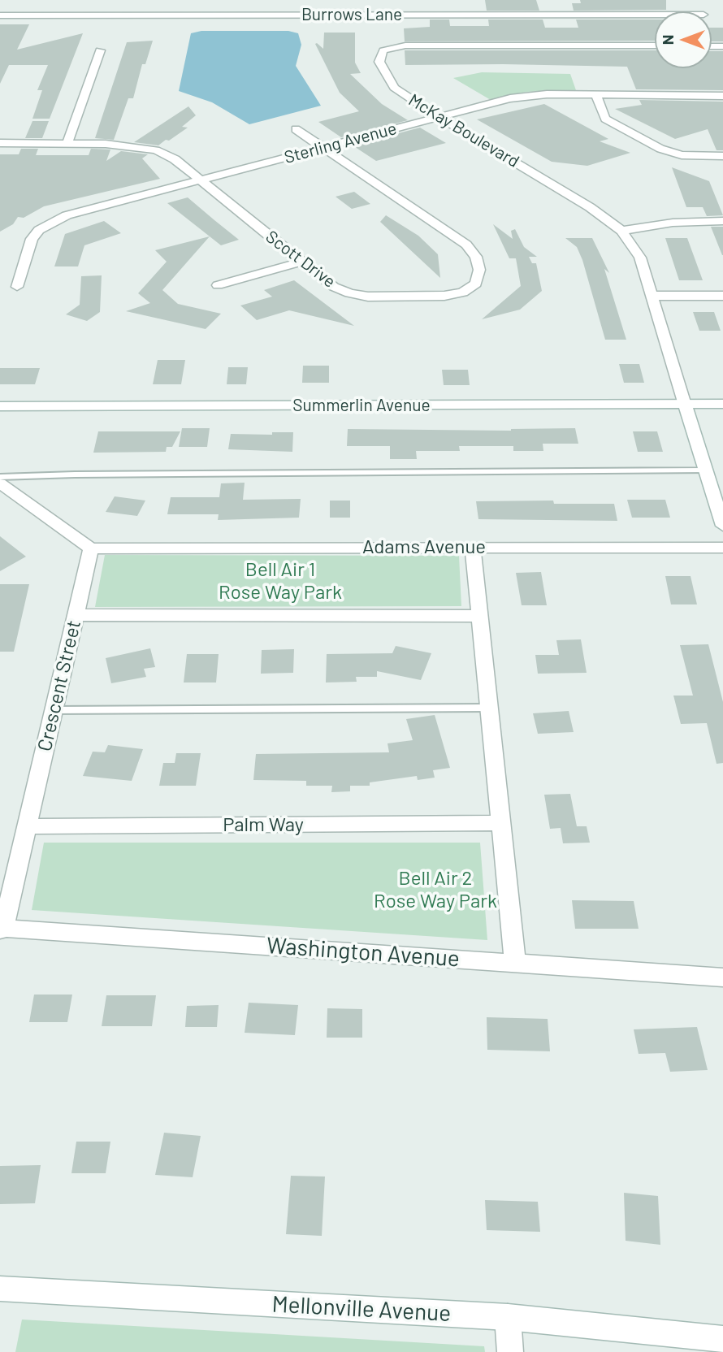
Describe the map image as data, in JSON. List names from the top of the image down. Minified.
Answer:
{"streets":{"street":["Burrows Lane","McKay Boulevard","Sterling Avenue","Scott Drive","Summerlin Avenue","Adams Avenue","Crescent Street","Palm Way","Washington Avenue","Mellonville Avenue"]},"crossings":[["McKay Boulevard","Sterling Avenue"],["McKay Boulevard","Summerlin Avenue"],["Sterling Avenue","Scott Drive"],["Adams Avenue","Crescent Street"],["Crescent Street","Palm Way"],["Crescent Street","Washington Avenue"]],"parks":["Bell Air 1 Rose Way Park","Bell Air 2 Rose Way Park"],"north":"left"}
